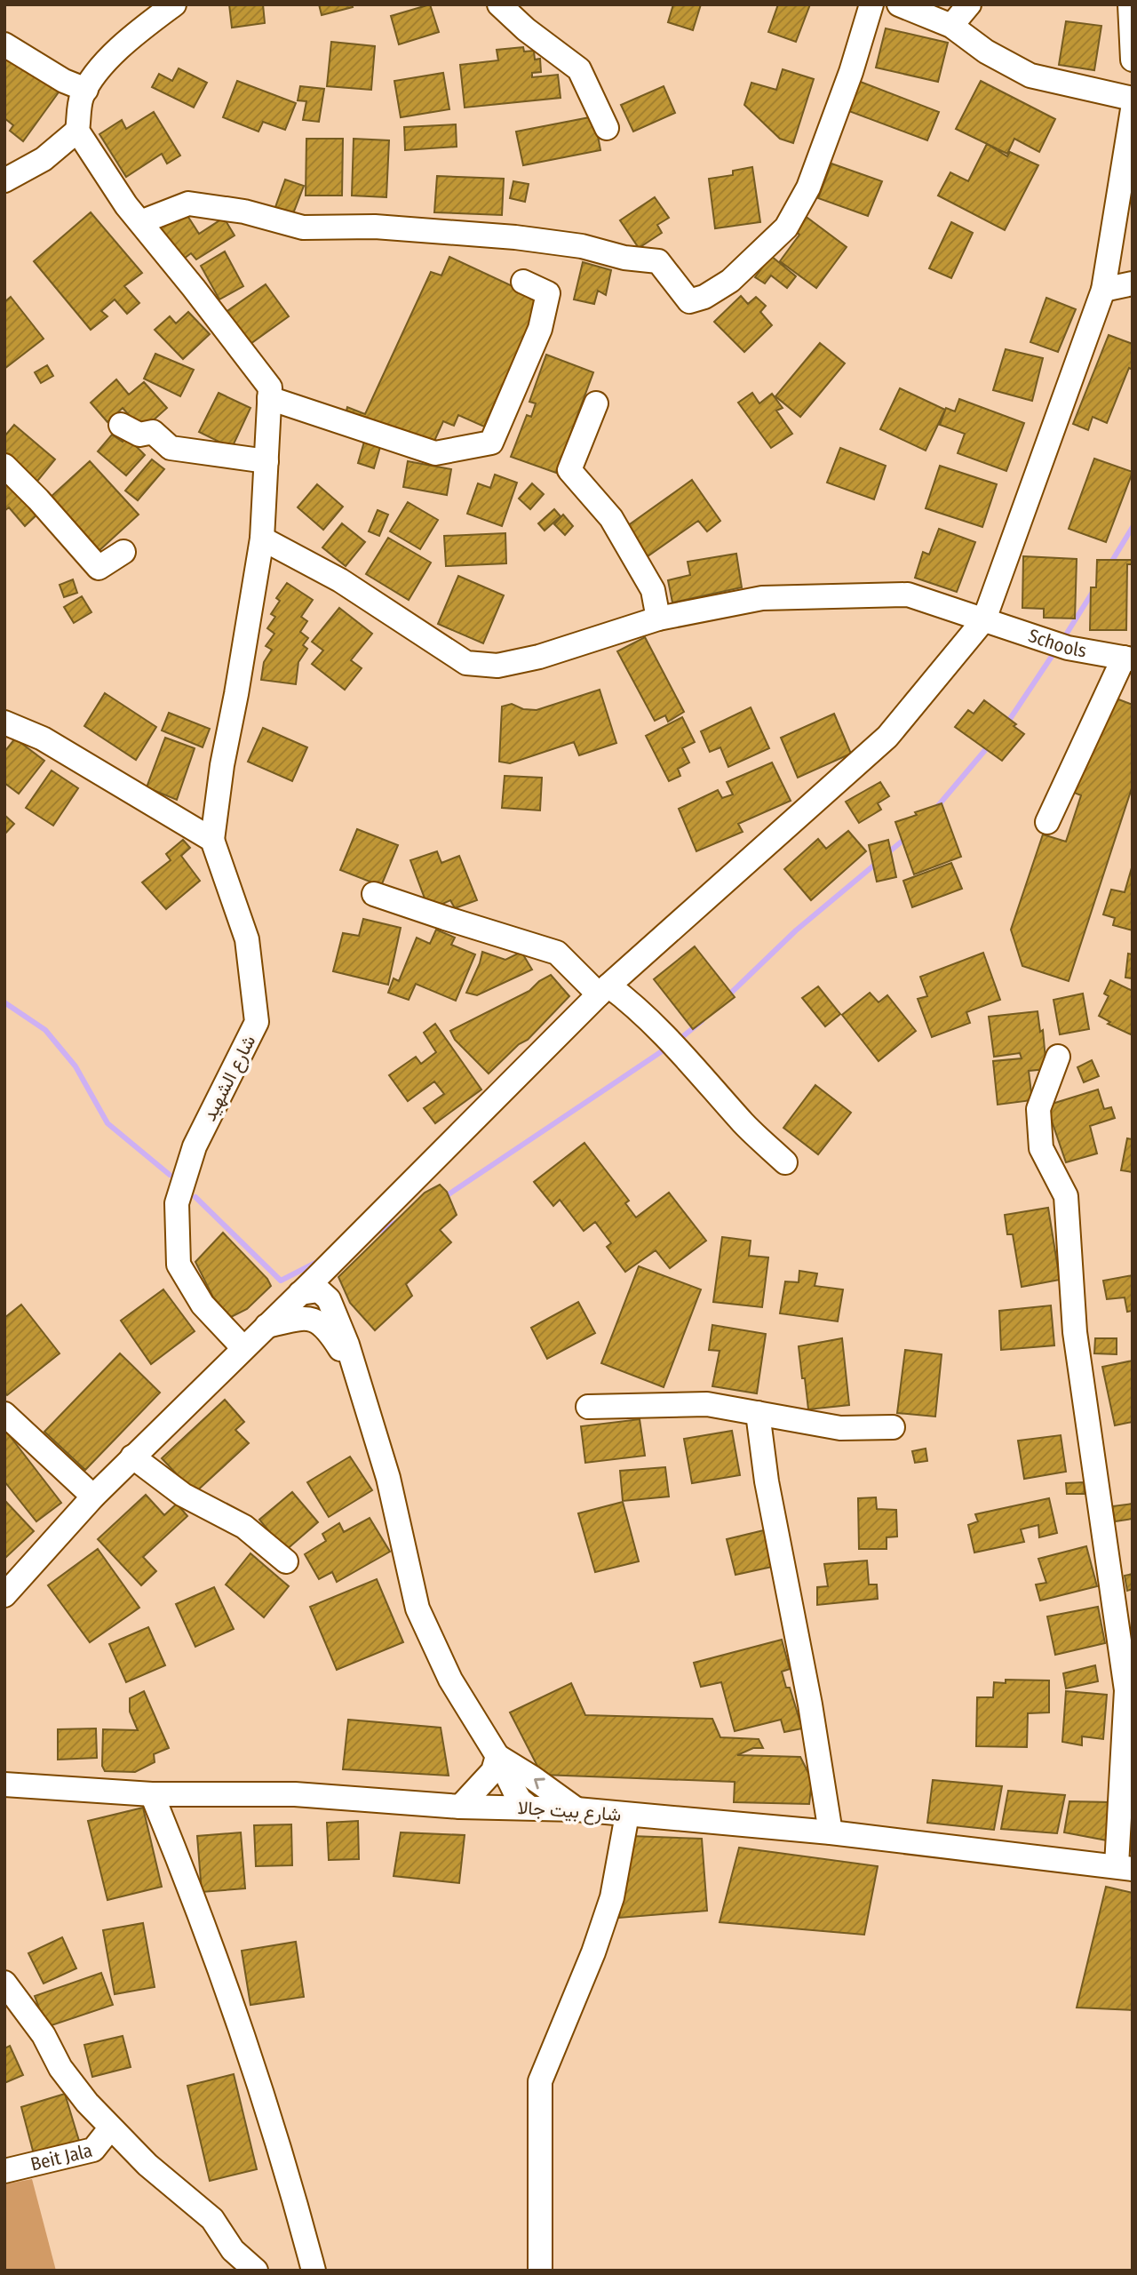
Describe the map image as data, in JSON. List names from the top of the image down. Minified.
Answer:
{"streets":{"street":["Schools","شارع الشهيد","شارع بيت جالا","Beit Jala"]}}
